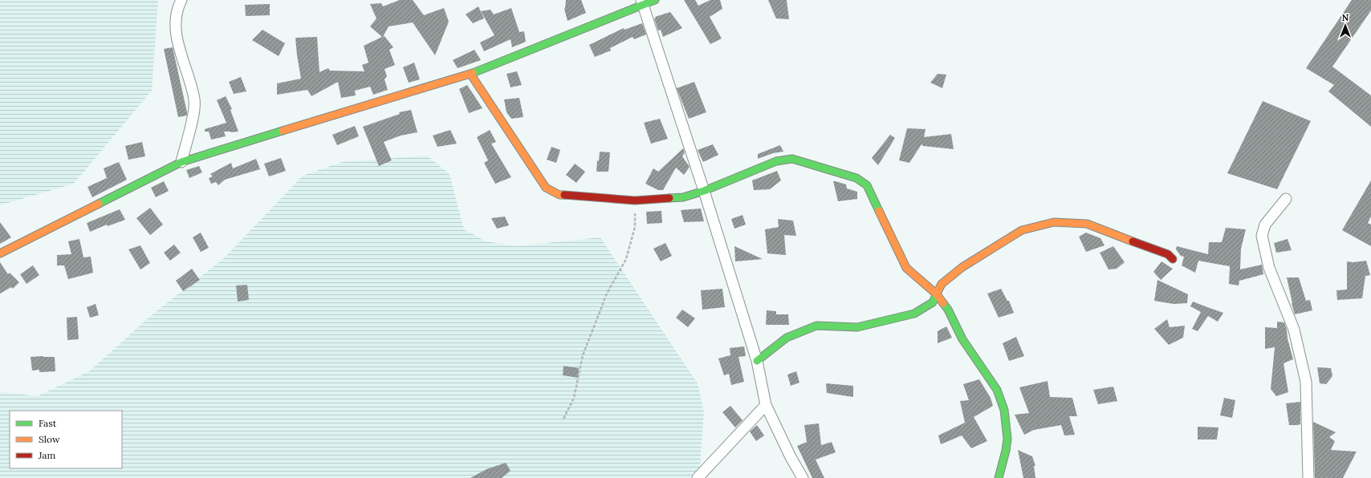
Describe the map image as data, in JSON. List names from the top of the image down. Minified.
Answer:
{"legend":["Fast","Slow","Jam"],"north":"top"}
